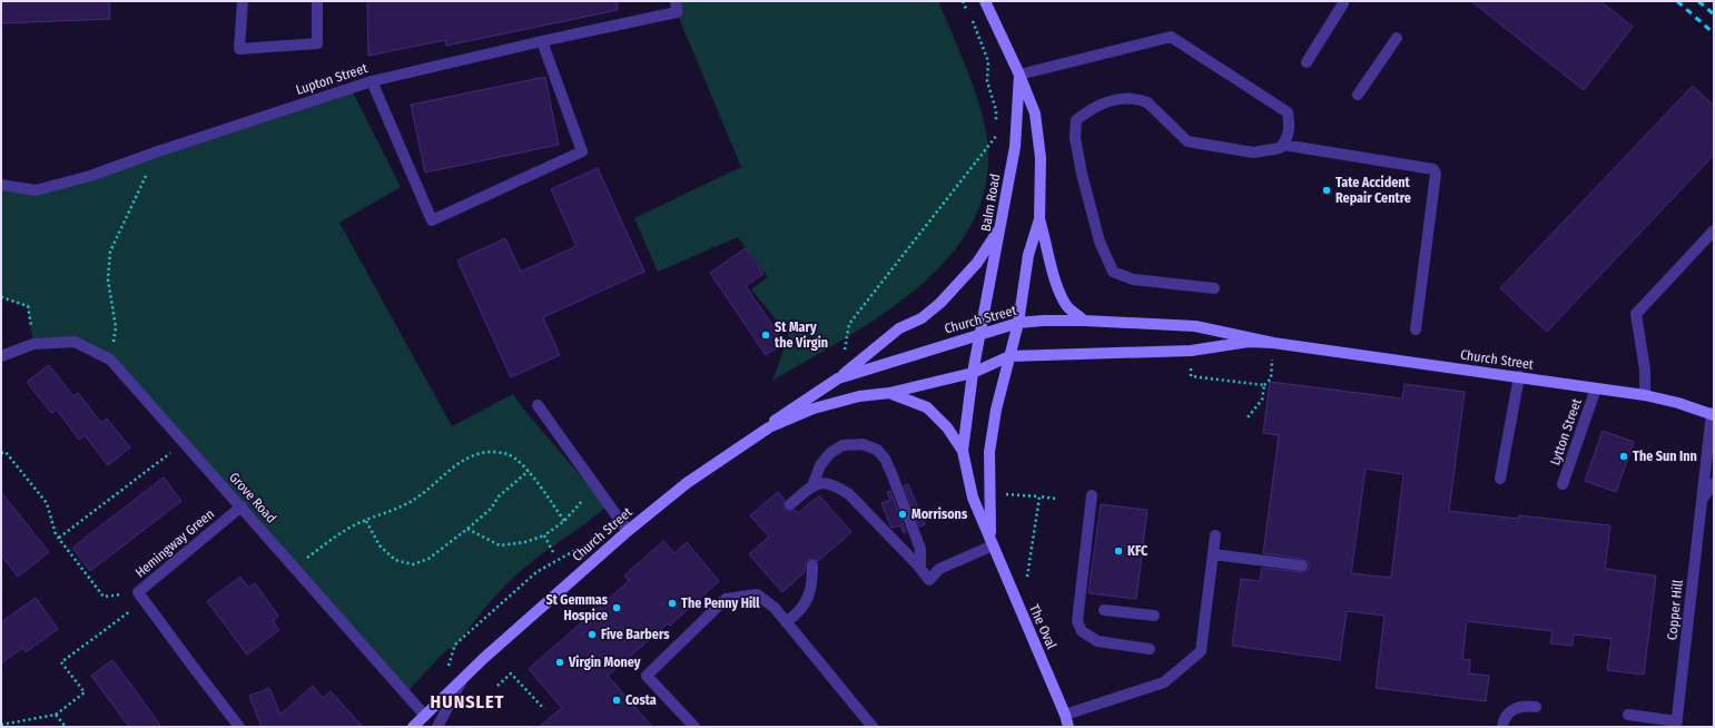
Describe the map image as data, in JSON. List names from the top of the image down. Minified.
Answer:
{"streets":{"street":["Lupton Street","Balm Road","Church Street","Lytton Street","Grove Road","Hemingway Green","Copper Hill","The Oval"]},"crossings":[["Balm Road","Church Street"],["Balm Road","The Oval"],["Church Street","Lytton Street"],["Church Street","Grove Road"],["Church Street","Copper Hill"],["Church Street","The Oval"],["Grove Road","Hemingway Green"]],"districts":["HUNSLET"],"places":["Tate Accident Repair Centre","St Mary the Virgin","The Sun Inn","Morrisons","KFC","The Penny Hill","St Gemmas Hospice","Five Barbers","Virgin Money","Costa"]}
